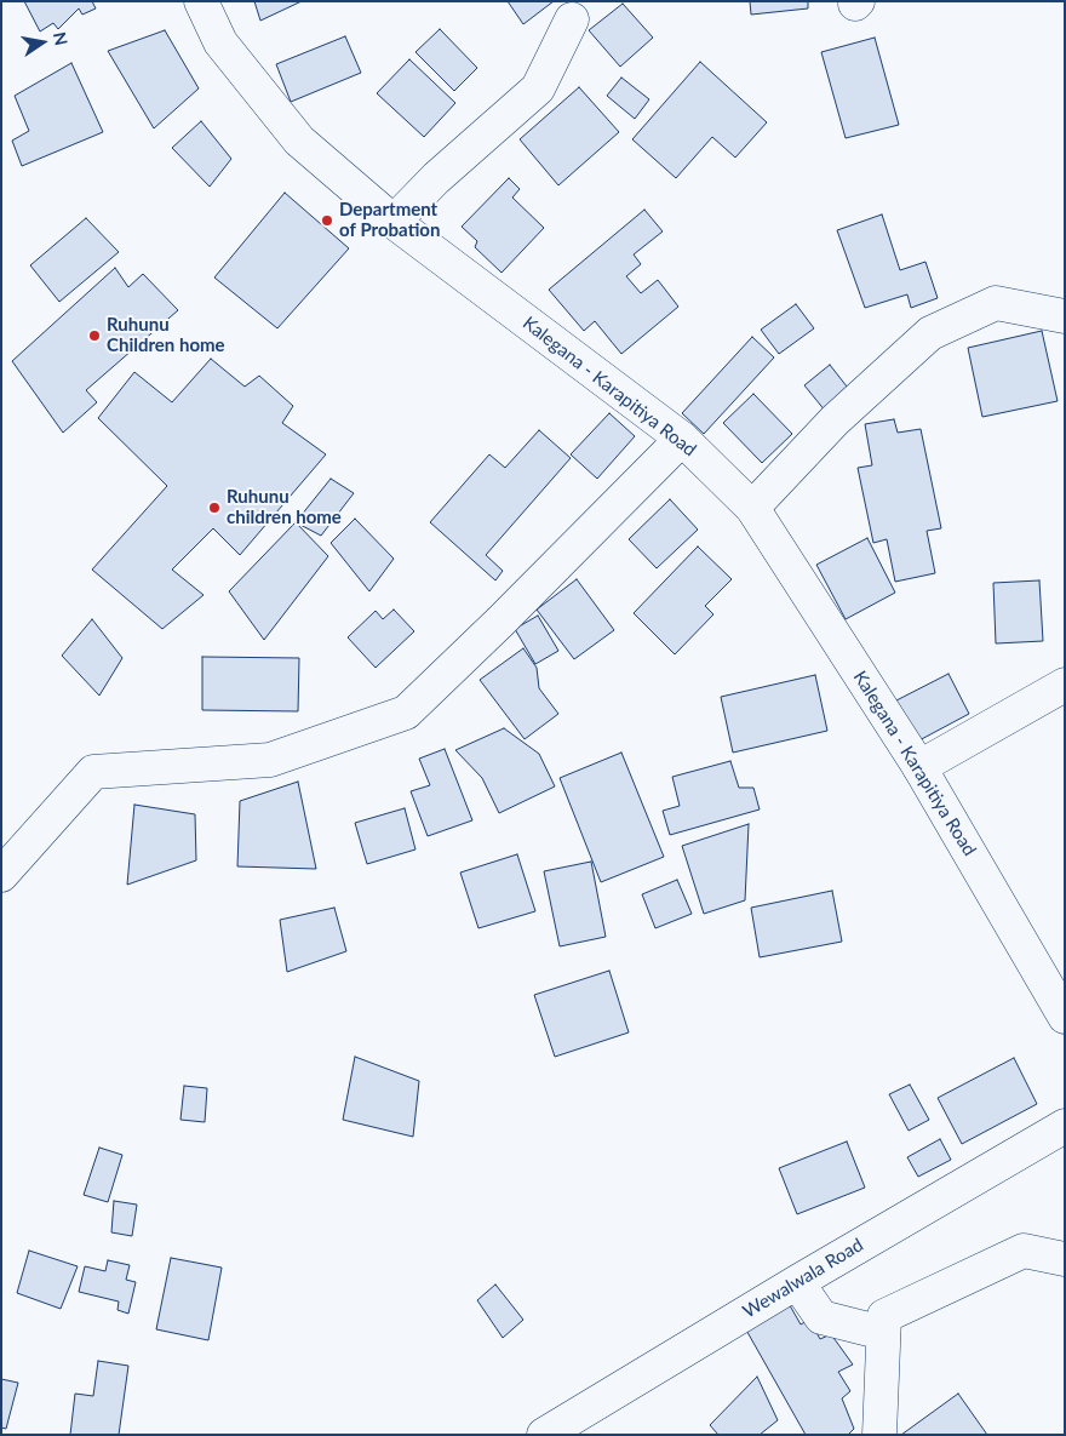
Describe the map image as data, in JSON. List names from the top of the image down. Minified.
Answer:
{"streets":{"street":["Kalegana - Karapitiya Road","Wewalwala Road"]},"places":["Department of Probation","Ruhunu Children home","Ruhunu children home"],"north":"right"}
